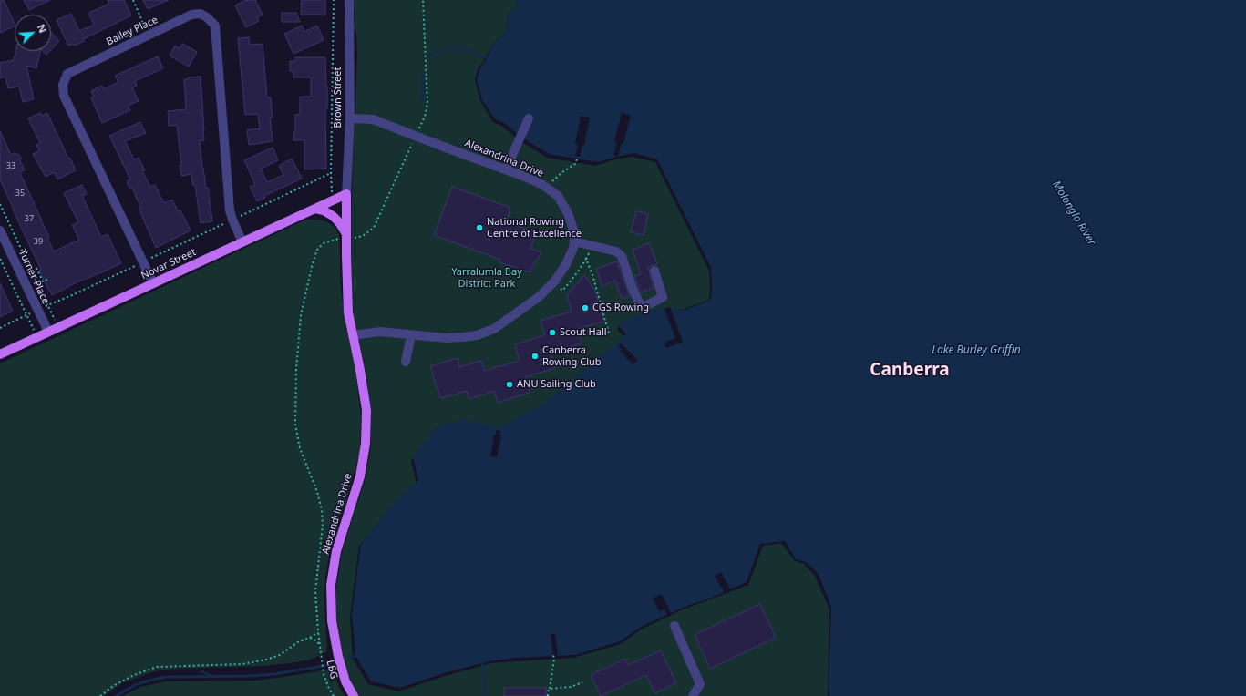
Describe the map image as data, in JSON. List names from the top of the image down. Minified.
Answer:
{"streets":{"main road":["Alexandrina Drive","Novar Street"],"street":["Bailey Place","Brown Street","Turner Place"],"path":["LBG"]},"crossings":[["Bailey Place","Novar Street"],["Brown Street","Alexandrina Drive"],["Brown Street","Novar Street"],["Alexandrina Drive","Novar Street"],["Novar Street","Turner Place"]],"districts":["Canberra"],"water":["Molonglo River","Lake Burley Griffin"],"parks":["Yarralumla Bay District Park"],"places":["National Rowing Centre of Excellence","CGS Rowing","Scout Hall","Canberra Rowing Club","ANU Sailing Club"],"house_numbers":["33","35","37","39"],"north":"top right"}
